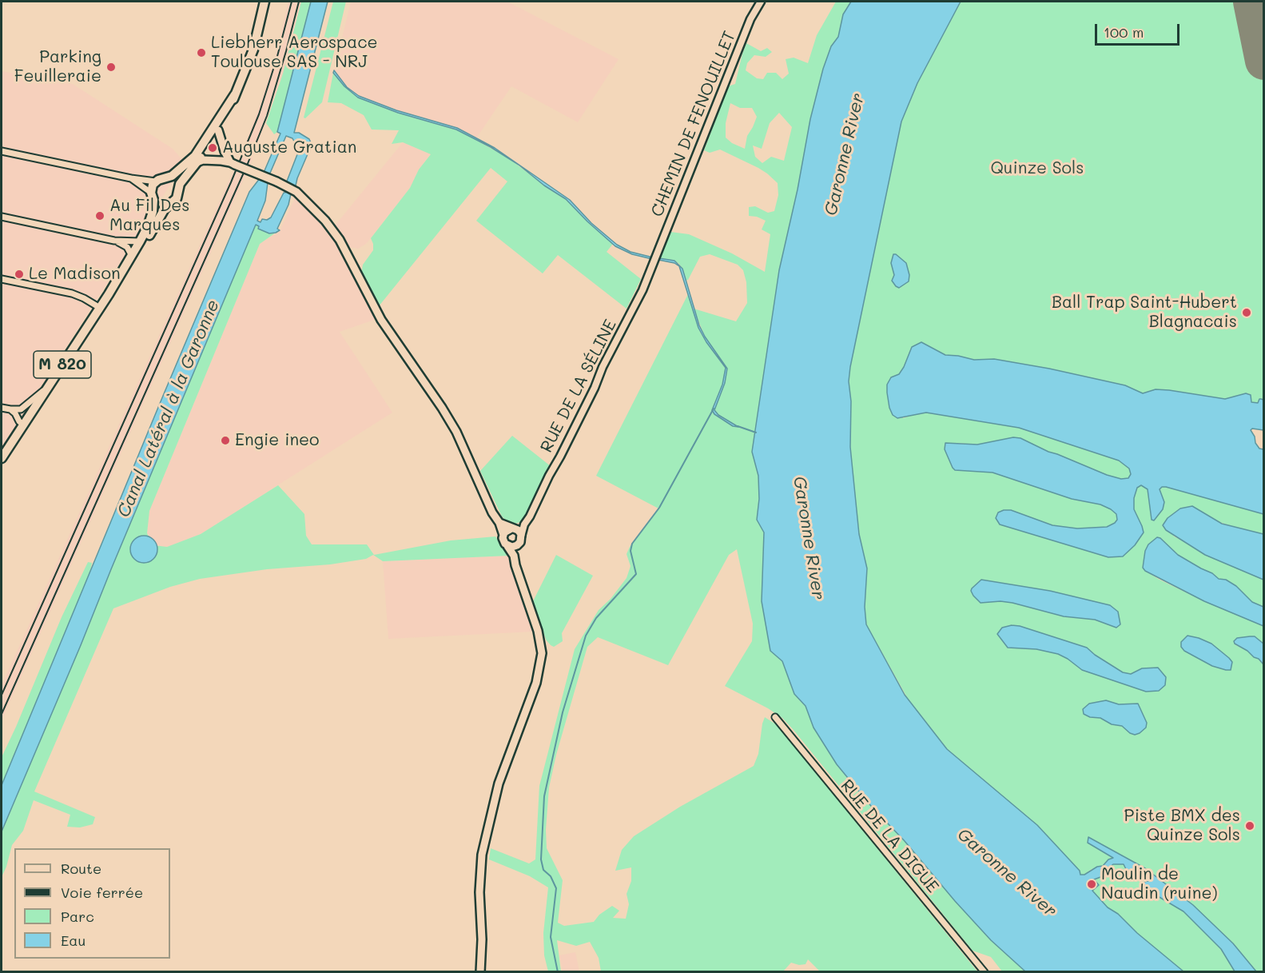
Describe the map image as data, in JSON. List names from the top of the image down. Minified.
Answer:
{"streets":{"main road":["M 820"],"street":["CHEMIN DE FENOUILLET","RUE DE LA SÉLINE","RUE DE LA DIGUE"]},"crossings":[["CHEMIN DE FENOUILLET","RUE DE LA SÉLINE"]],"water":["Garonne River","Canal Latéral à la Garonne"],"parks":["Quinze Sols"],"places":["Liebherr Aerospace Toulouse SAS - NRJ","Parking Feuilleraie","Auguste Gratian","Au Fil Des Marques","Le Madison","Ball Trap Saint-Hubert Blagnacais","Engie ineo","Piste BMX des Quinze Sols","Moulin de Naudin (ruine)"],"legend":["Route","Voie ferrée","Parc","Eau"],"scale_bar":"100 m"}
